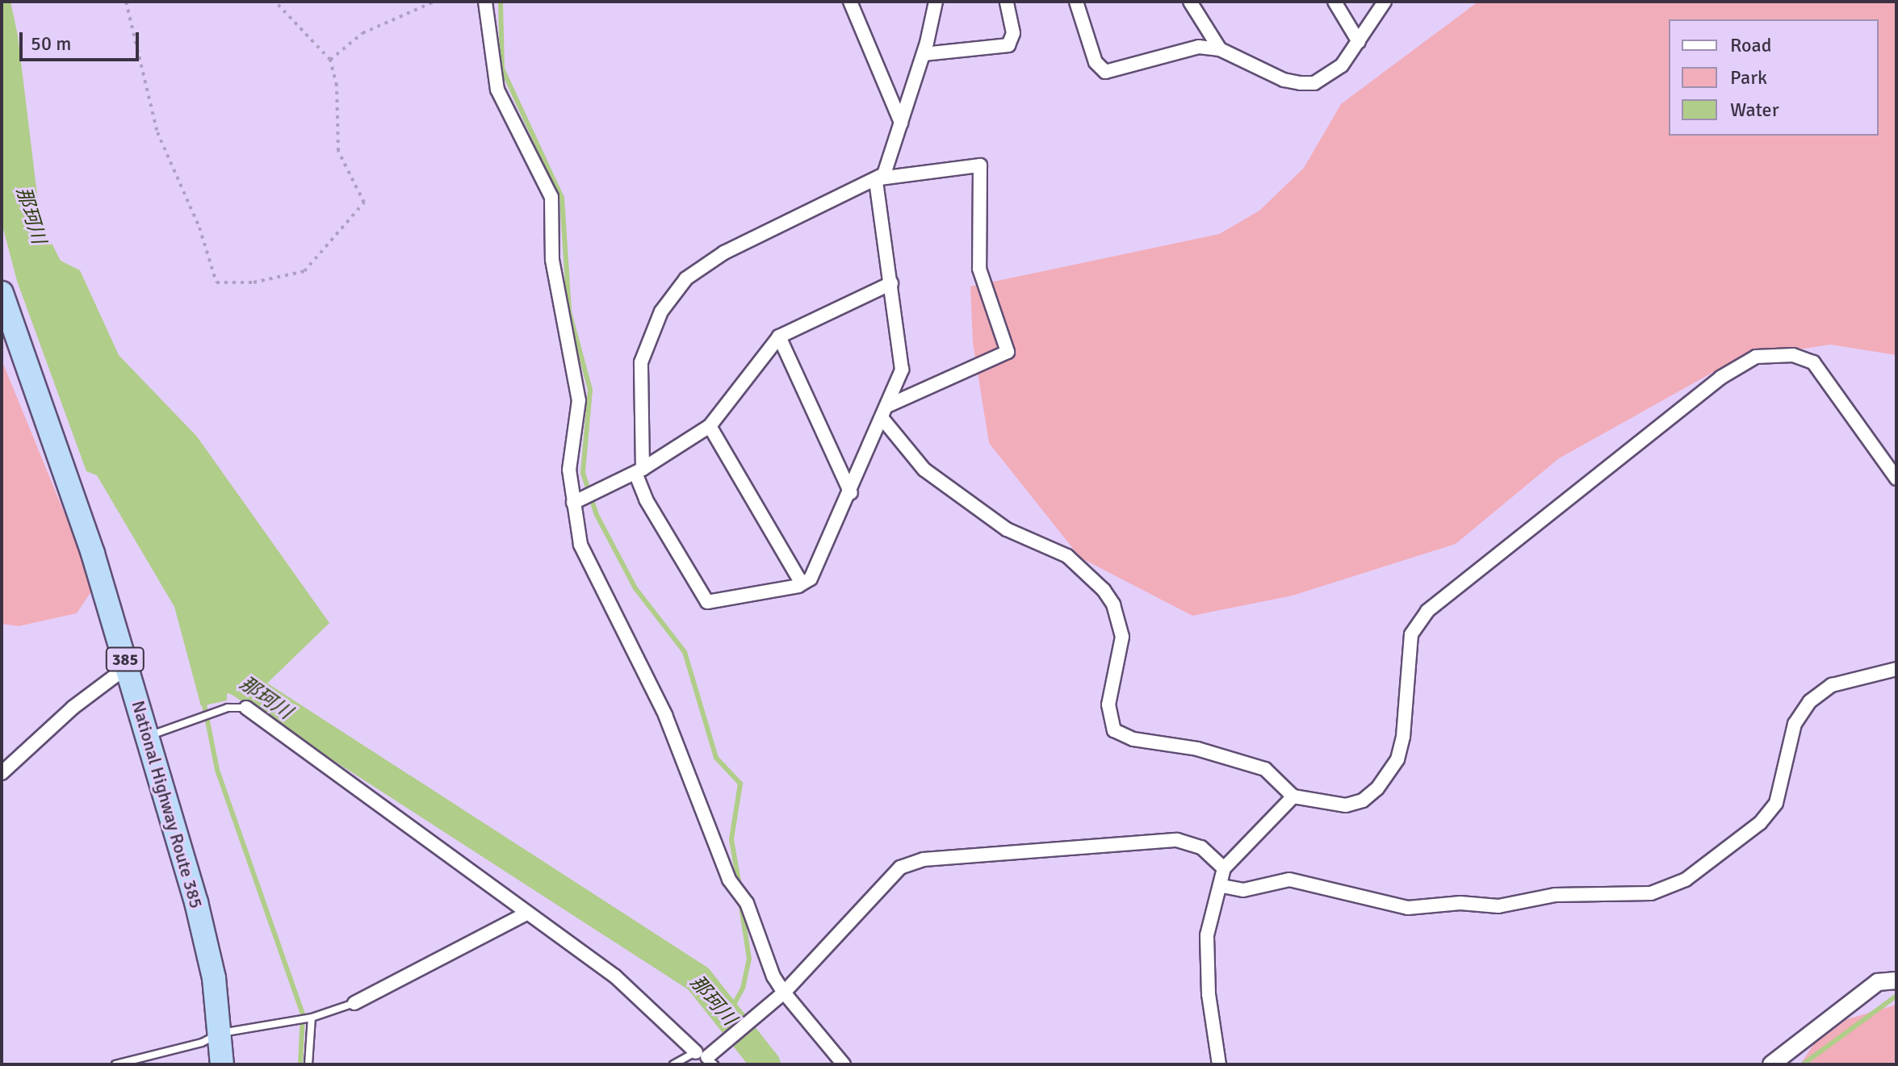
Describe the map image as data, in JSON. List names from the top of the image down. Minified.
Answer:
{"streets":{"highway":["385","National Highway Route 385"]},"water":["那珂川"],"legend":["Road","Park","Water"],"scale_bar":"50 m"}
